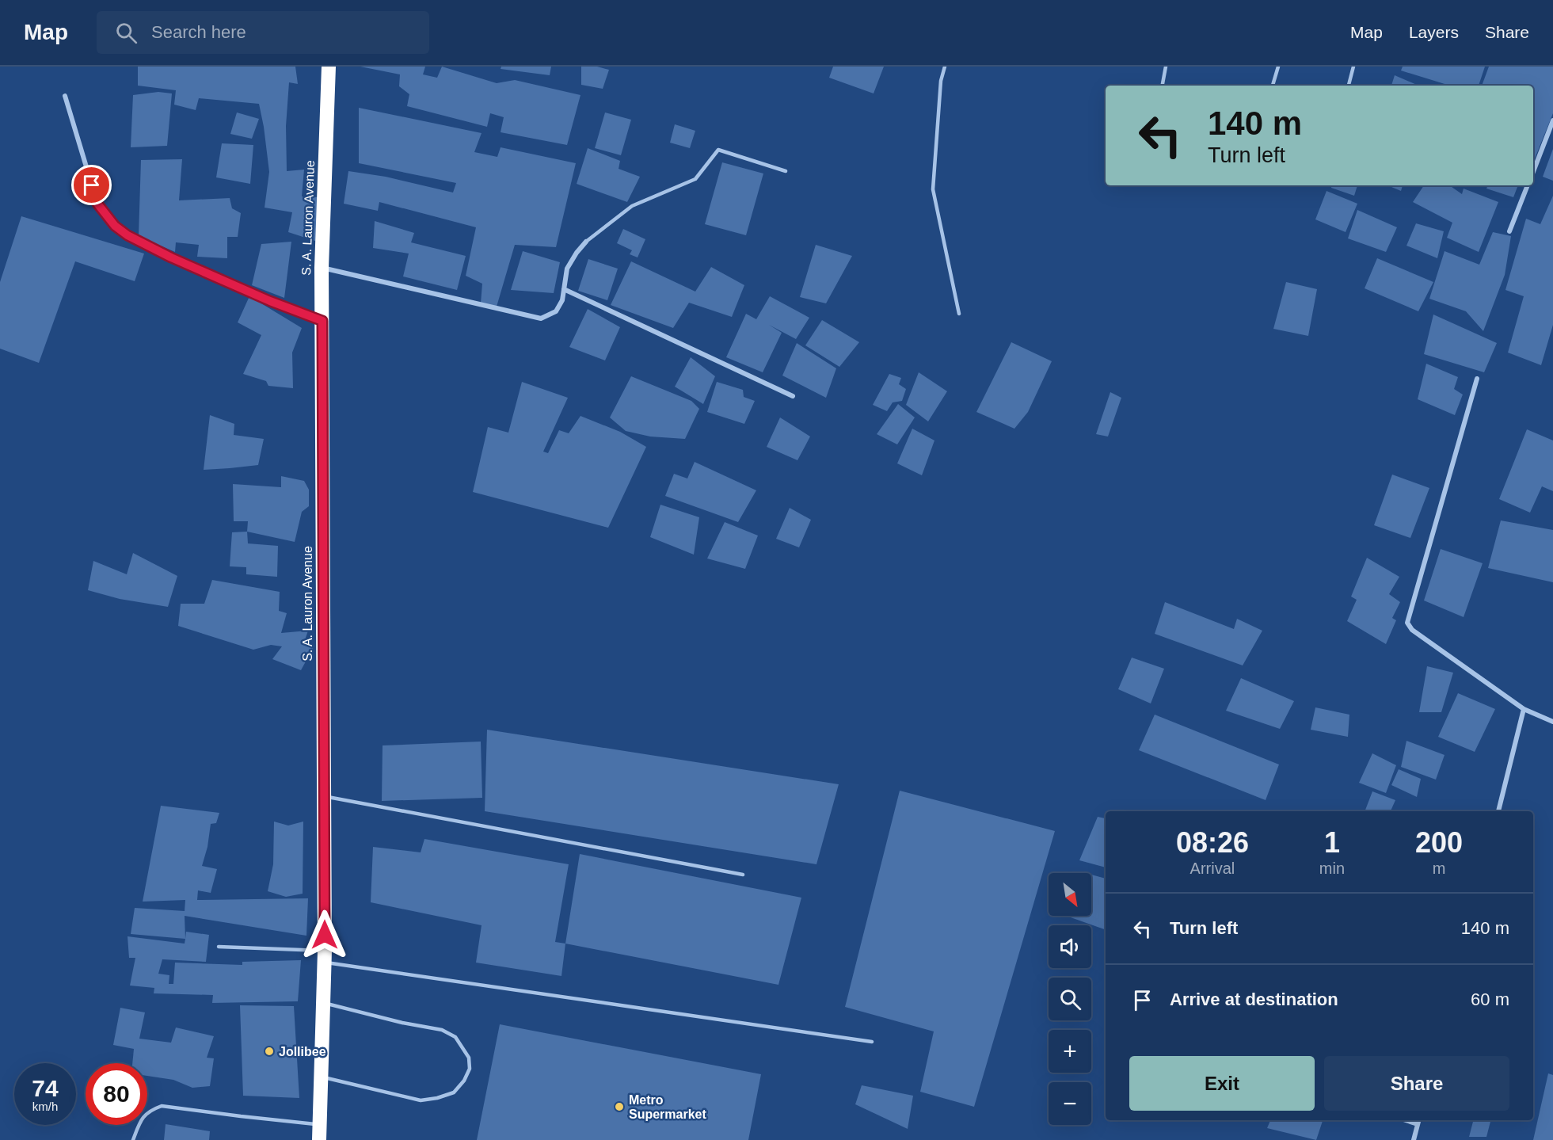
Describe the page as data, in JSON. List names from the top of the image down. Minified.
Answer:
{"streets":{"highway":["S. A. Lauron Avenue"]},"places":["Jollibee","Metro Supermarket"],"north":"bottom right","page":{"header":"Map","search":"Search here","nav":["Map","Layers","Share"],"turn":["140 m","Turn left"],"eta":["08:26","Arrival","1","min","200","m"],"map_buttons":["+","−"],"list":[{"name":"Turn left","value":"140 m"},{"name":"Arrive at destination","value":"60 m"}],"buttons":["Exit","Share"],"speed":"74 km/h","limit":"80"}}
